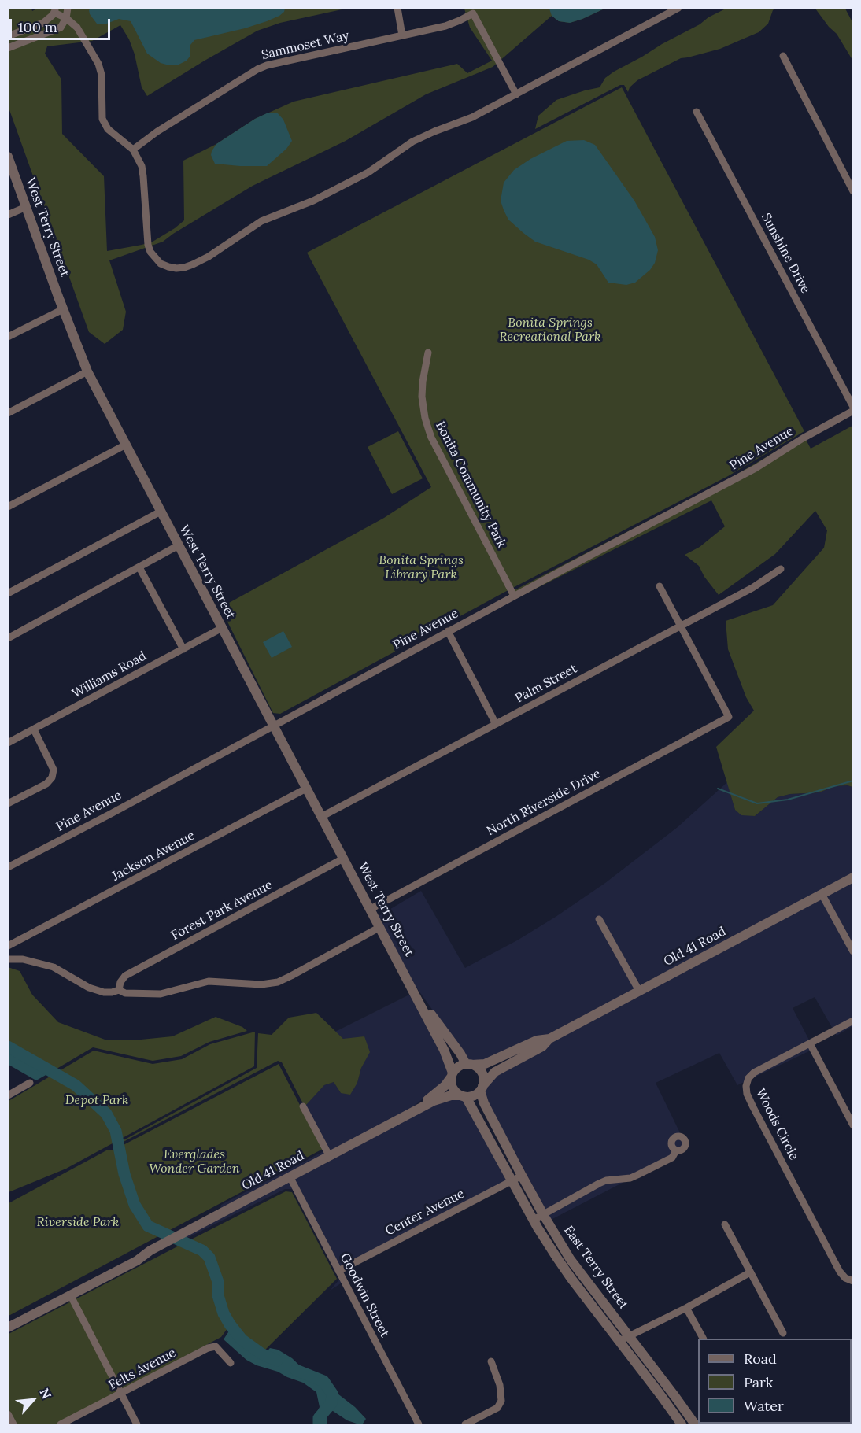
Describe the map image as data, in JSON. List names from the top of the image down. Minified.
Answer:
{"streets":{"street":["Sammoset Way","West Terry Street","Sunshine Drive","Pine Avenue","Bonita Community Park","Williams Road","Palm Street","North Riverside Drive","Jackson Avenue","Forest Park Avenue","Old 41 Road","Woods Circle","Center Avenue","East Terry Street","Goodwin Street","Felts Avenue"]},"crossings":[["West Terry Street","Pine Avenue"],["West Terry Street","Williams Road"],["West Terry Street","Palm Street"],["West Terry Street","North Riverside Drive"],["West Terry Street","Jackson Avenue"],["West Terry Street","Forest Park Avenue"],["West Terry Street","Old 41 Road"],["West Terry Street","East Terry Street"],["Pine Avenue","Bonita Community Park"],["Palm Street","North Riverside Drive"],["Old 41 Road","East Terry Street"],["Old 41 Road","Goodwin Street"],["Center Avenue","East Terry Street"],["Center Avenue","Goodwin Street"]],"parks":["Bonita Springs Recreational Park","Bonita Springs Library Park","Depot Park","Everglades Wonder Garden","Riverside Park"],"legend":["Road","Park","Water"],"scale_bar":"100 m","north":"top right"}
